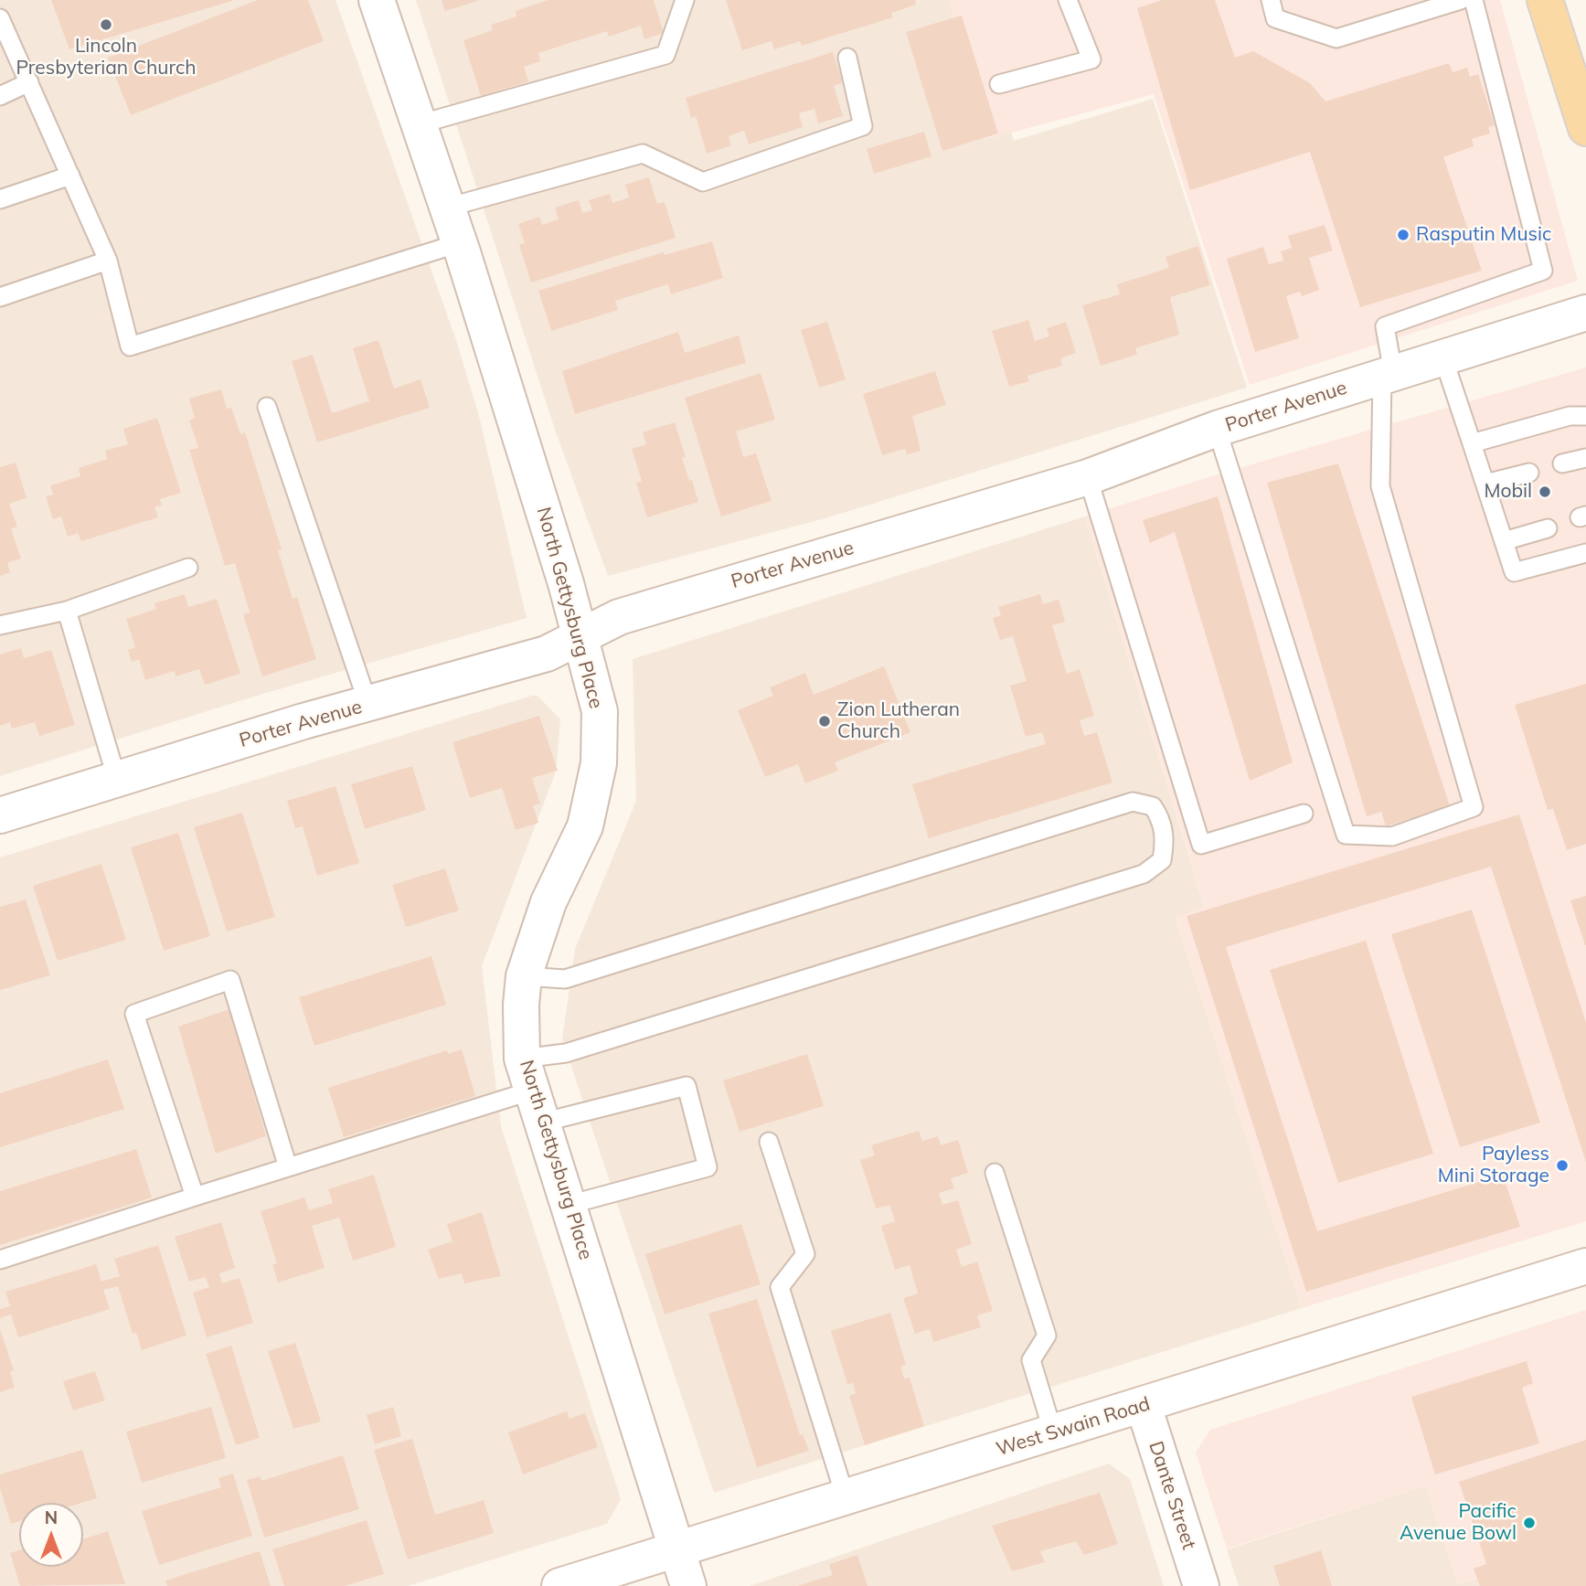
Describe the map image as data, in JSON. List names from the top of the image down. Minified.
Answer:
{"streets":{"street":["Porter Avenue","North Gettysburg Place","West Swain Road","Dante Street"]},"crossings":[["Porter Avenue","North Gettysburg Place"],["North Gettysburg Place","West Swain Road"],["West Swain Road","Dante Street"]],"places":["Lincoln Presbyterian Church","Rasputin Music","Mobil","Zion Lutheran Church","Payless Mini Storage","Pacific Avenue Bowl"],"north":"top"}
